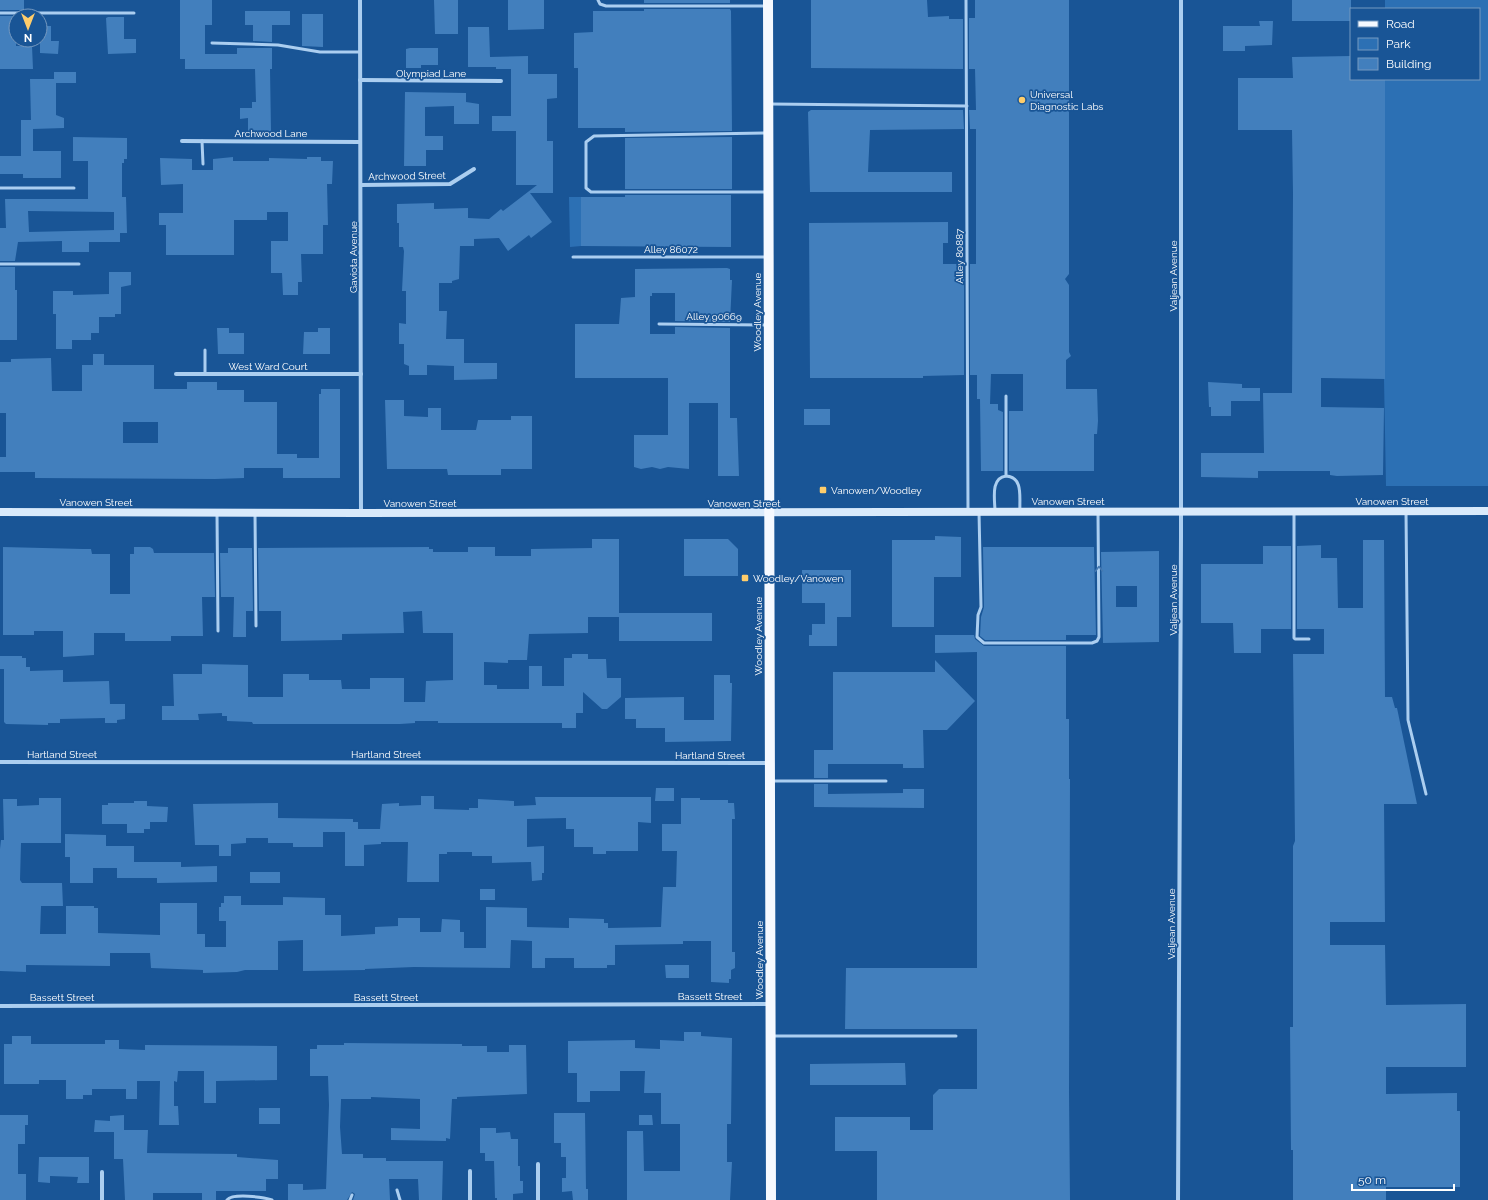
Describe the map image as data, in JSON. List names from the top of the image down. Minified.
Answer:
{"streets":{"main road":["Woodley Avenue","Vanowen Street"],"street":["Olympiad Lane","Archwood Lane","Archwood Street","Gaviota Avenue","Valjean Avenue","West Ward Court","Hartland Street","Bassett Street"],"lane":["Alley 86072","Alley 80887","Alley 90669"]},"crossings":[["Olympiad Lane","Gaviota Avenue"],["Archwood Lane","Gaviota Avenue"],["Archwood Street","Gaviota Avenue"],["Alley 86072","Woodley Avenue"],["Alley 80887","Vanowen Street"],["Gaviota Avenue","West Ward Court"],["Gaviota Avenue","Vanowen Street"],["Valjean Avenue","Vanowen Street"],["Woodley Avenue","Alley 90669"],["Woodley Avenue","Vanowen Street"],["Woodley Avenue","Hartland Street"],["Woodley Avenue","Bassett Street"]],"places":{"other":["Universal Diagnostic Labs"],"transit":["Vanowen/Woodley","Woodley/Vanowen"]},"legend":["Road","Park","Building"],"scale_bar":"50 m","north":"bottom"}
